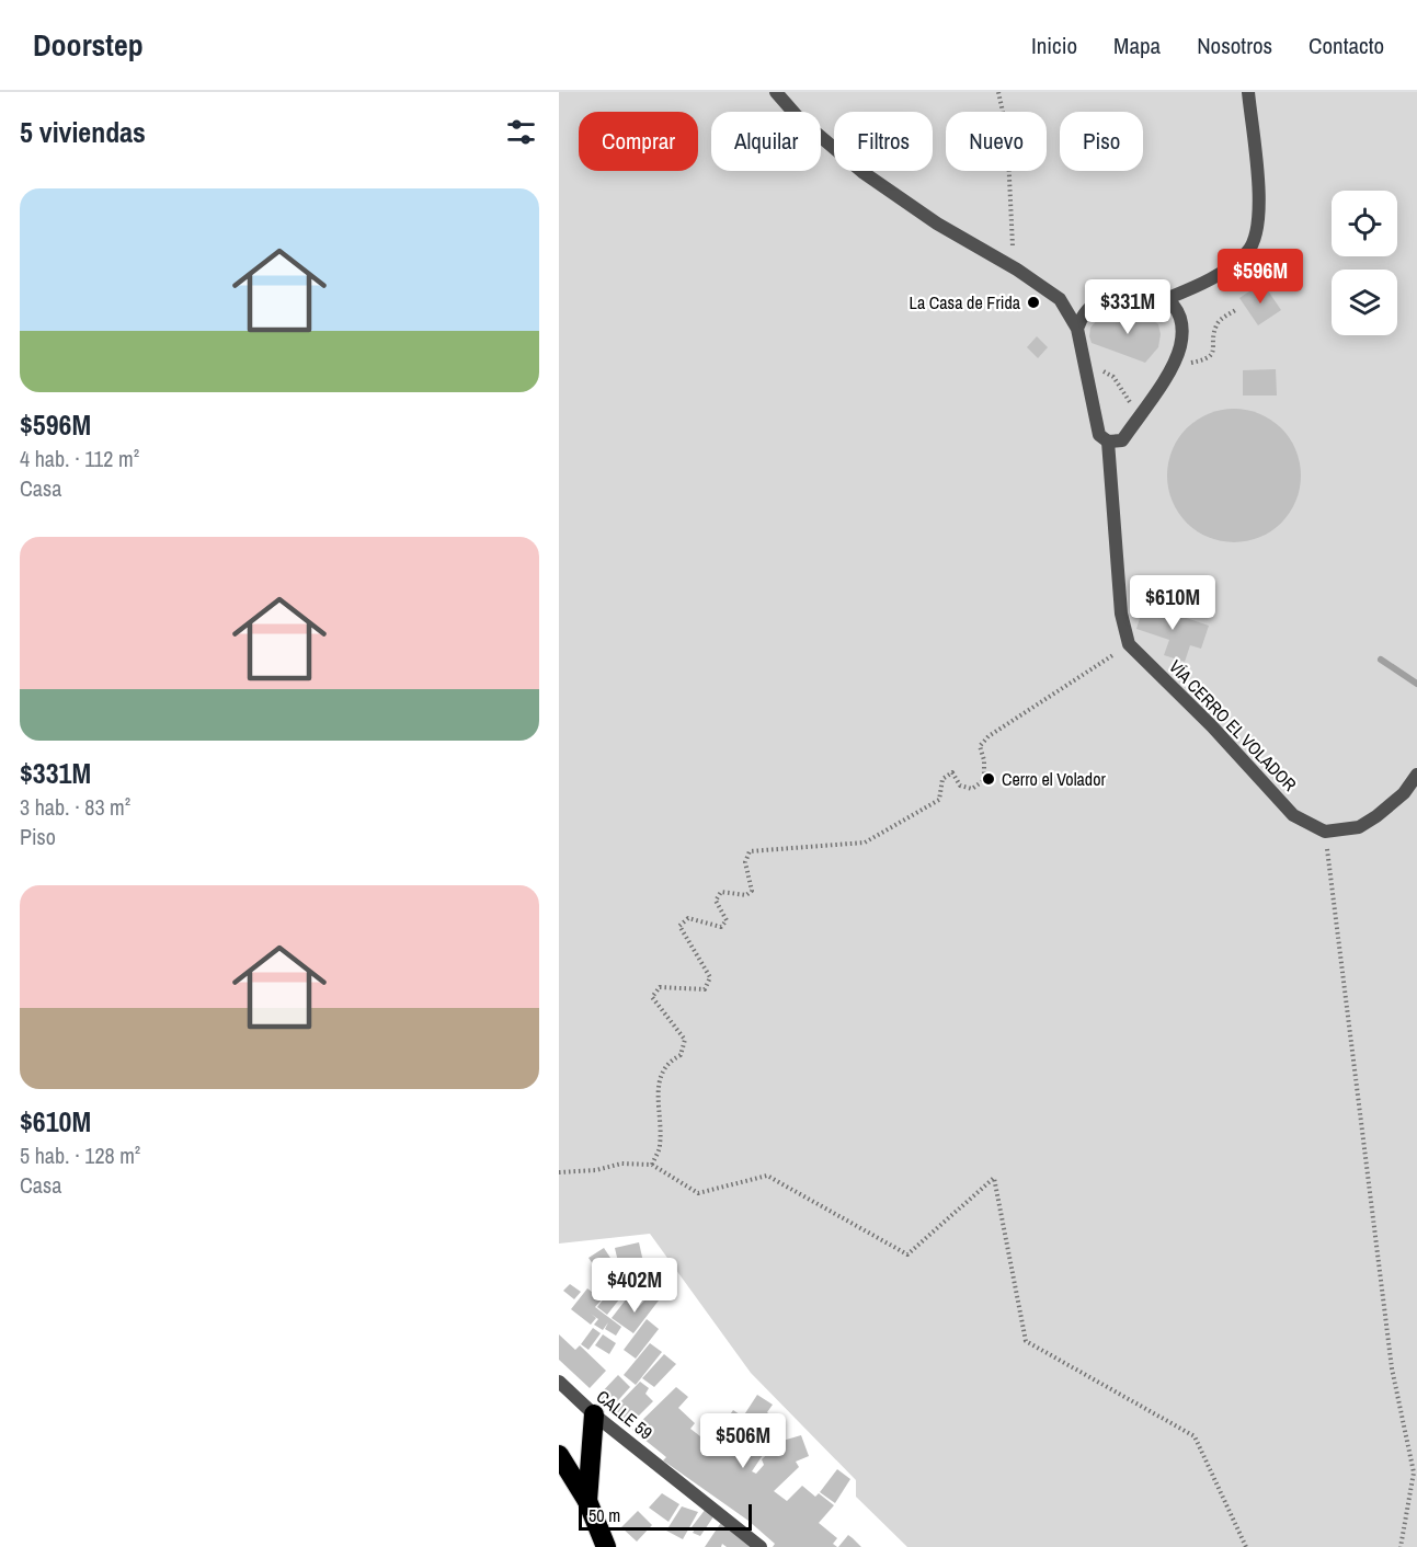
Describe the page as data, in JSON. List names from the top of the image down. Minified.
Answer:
{"streets":{"street":["VÍA CERRO EL VOLADOR","CALLE 59"]},"places":["La Casa de Frida","Cerro el Volador"],"scale_bar":"50 m","page":{"header":"Doorstep","nav":["Inicio","Mapa","Nosotros","Contacto"],"heading":"5 viviendas","chip":["Comprar","Alquilar","Filtros","Nuevo","Piso"],"list":[{"name":"$596M","note":"4 hab. · 112 m² · Casa"},{"name":"$331M","note":"3 hab. · 83 m² · Piso"},{"name":"$610M","note":"5 hab. · 128 m² · Casa"}],"price":["$596M","$331M","$610M","$402M","$506M"],"scale":"50 m"}}
